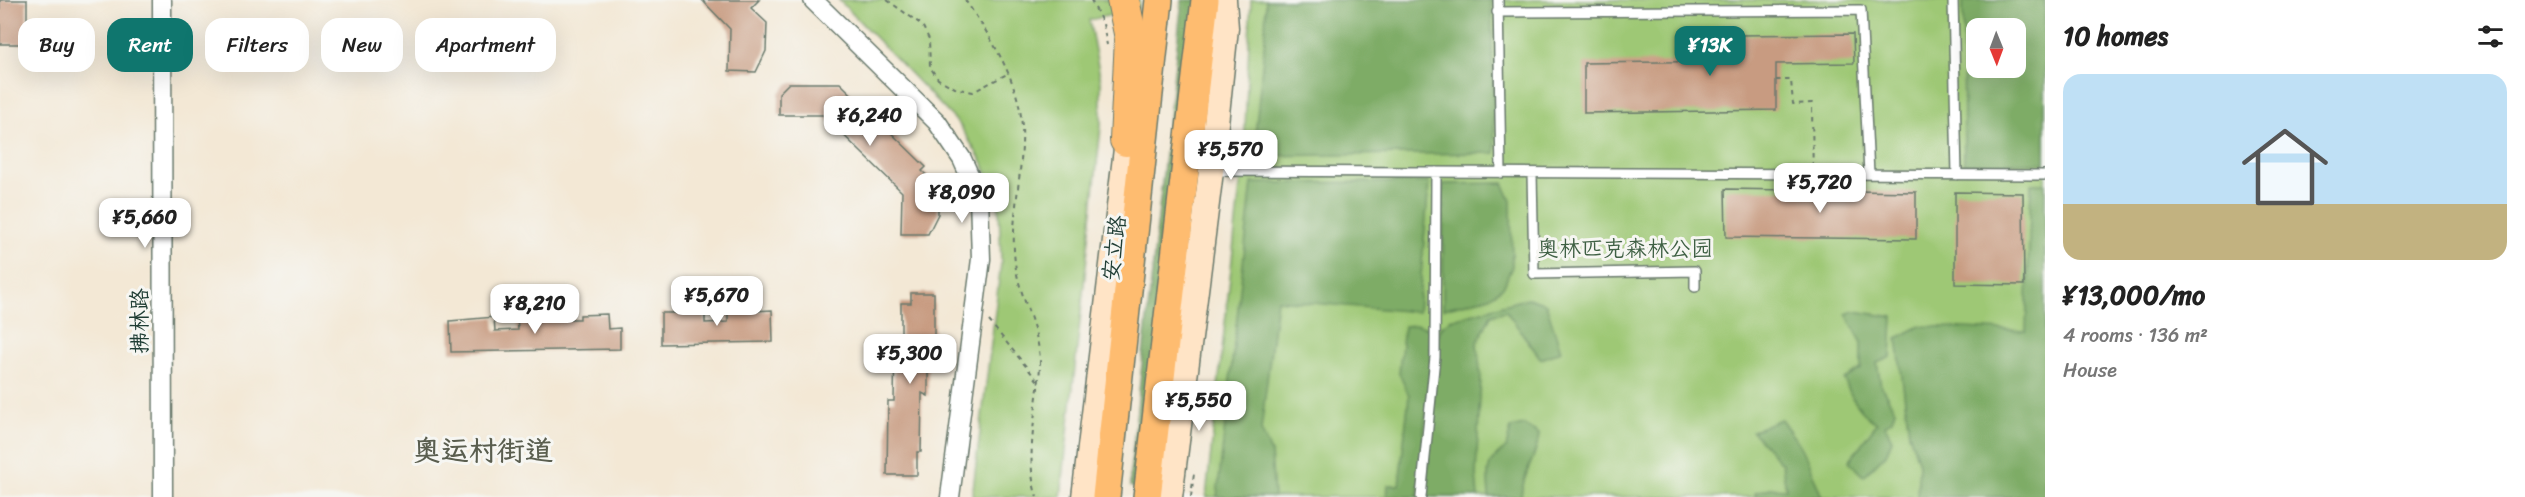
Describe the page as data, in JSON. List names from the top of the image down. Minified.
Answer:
{"streets":{"main road":["安立路"],"street":["拂林路"]},"districts":["奥运村街道"],"parks":["奥林匹克森林公园"],"north":"bottom","page":{"heading":"10 homes","chip":["Buy","Rent","Filters","New","Apartment"],"price":["¥13K","¥6,240","¥5,570","¥5,720","¥8,090","¥5,660","¥5,670","¥8,210","¥5,300","¥5,550"],"list":[{"name":"¥13,000/mo","note":"4 rooms · 136 m² · House"}]}}
